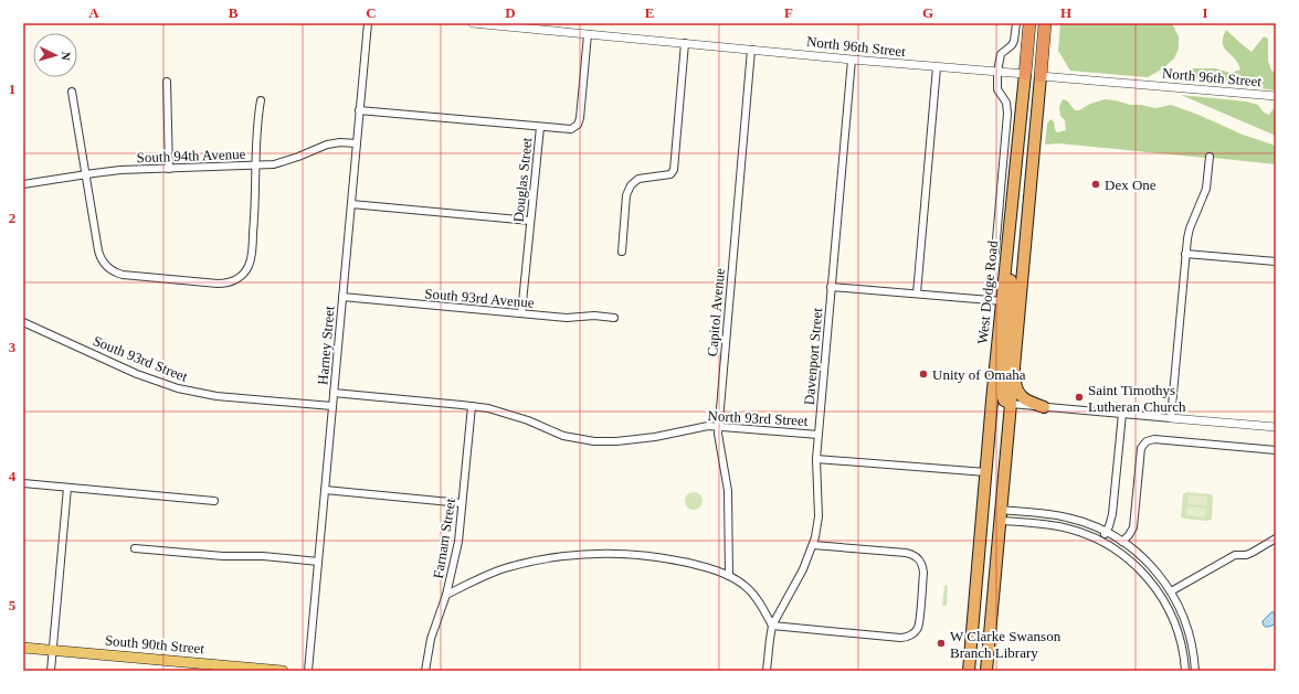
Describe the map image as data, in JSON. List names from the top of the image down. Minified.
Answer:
{"streets":{"highway":["West Dodge Road"],"main road":["South 90th Street"],"street":["North 96th Street","South 94th Avenue","Douglas Street","South 93rd Avenue","Capitol Avenue","Harney Street","Davenport Street","South 93rd Street","North 93rd Street","Farnam Street"]},"crossings":[["North 96th Street","Douglas Street"],["North 96th Street","West Dodge Road"],["North 96th Street","Capitol Avenue"],["North 96th Street","Davenport Street"],["South 94th Avenue","Harney Street"],["Douglas Street","South 93rd Avenue"],["South 93rd Avenue","Harney Street"],["Capitol Avenue","North 93rd Street"],["Harney Street","South 93rd Street"],["Davenport Street","North 93rd Street"],["North 93rd Street","Farnam Street"]],"places":["Dex One","Unity of Omaha","Saint Timothys Lutheran Church","W Clarke Swanson Branch Library"],"north":"right","grid":{"columns":["A","B","C","D","E","F","G","H","I"],"rows":["1","2","3","4","5"]}}
